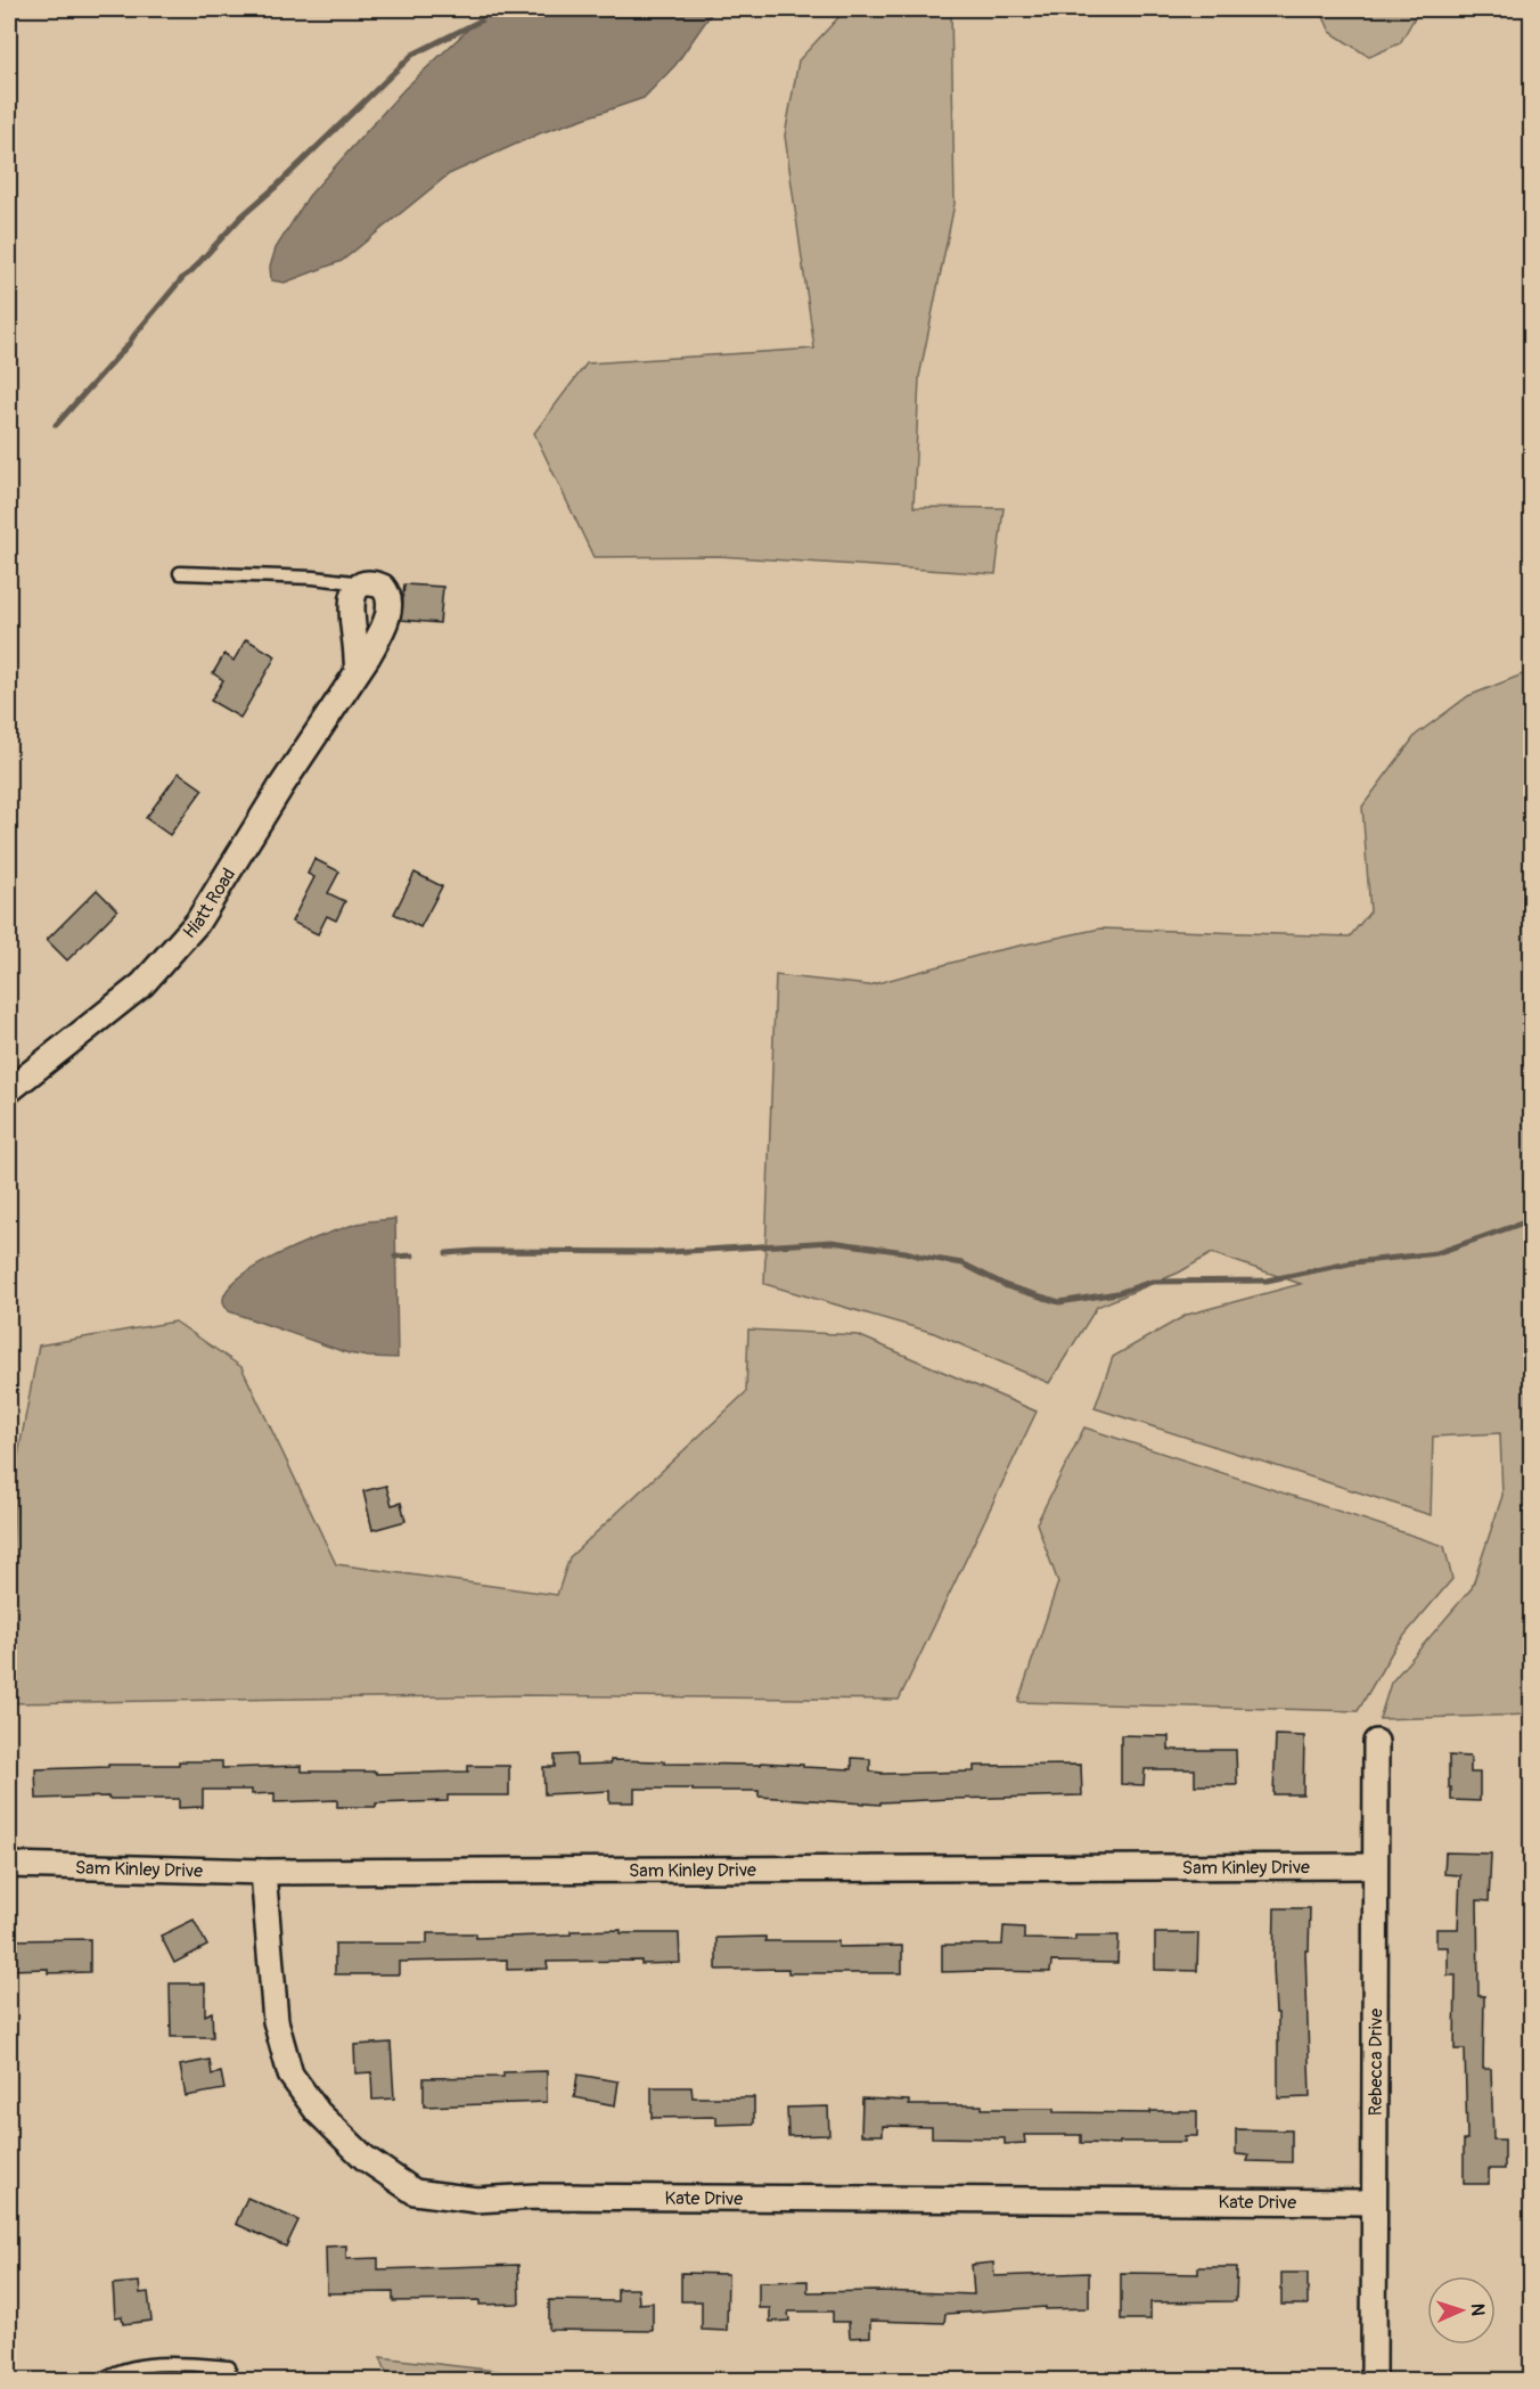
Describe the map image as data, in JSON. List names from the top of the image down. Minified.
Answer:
{"streets":{"street":["Hiatt Road","Sam Kinley Drive","Rebecca Drive","Kate Drive"]},"crossings":[["Sam Kinley Drive","Rebecca Drive"],["Sam Kinley Drive","Kate Drive"],["Rebecca Drive","Kate Drive"]],"north":"right"}
